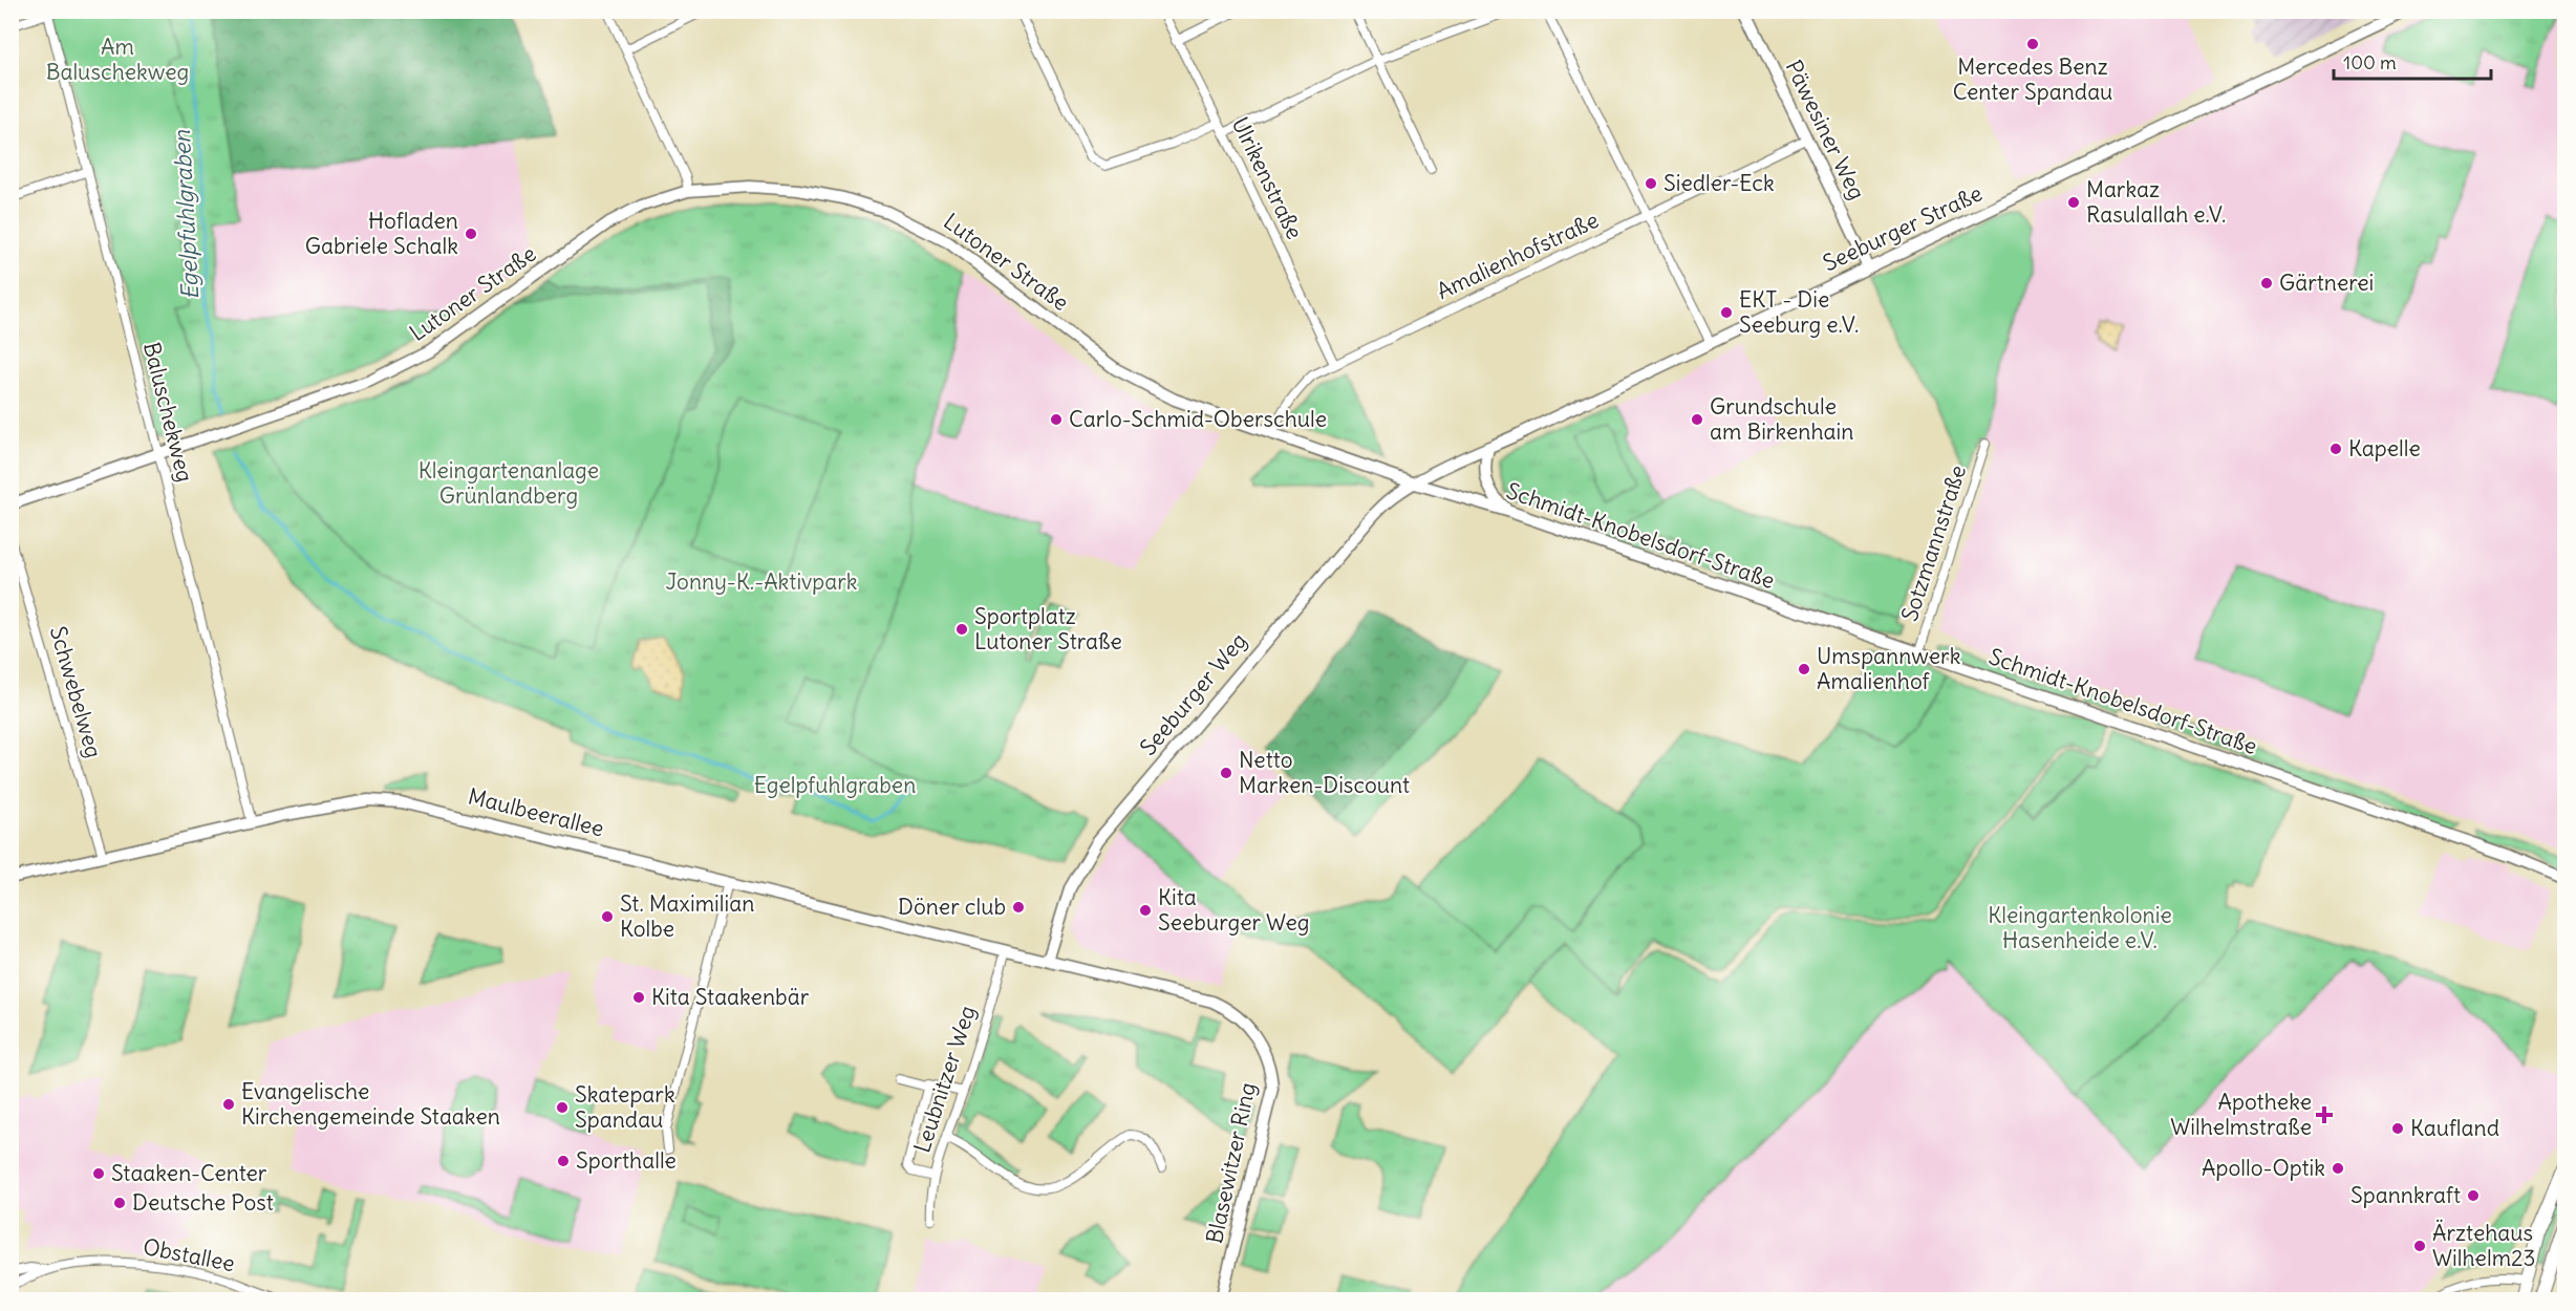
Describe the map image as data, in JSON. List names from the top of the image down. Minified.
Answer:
{"streets":{"street":["Päwesiner Weg","Ulrikenstraße","Seeburger Straße","Amalienhofstraße","Lutoner Straße","Baluschekweg","Schmidt-Knobelsdorf-Straße","Sotzmannstraße","Schwebelweg","Seeburger Weg","Maulbeerallee","Leubnitzer Weg","Blasewitzer Ring","Obstallee"]},"crossings":[["Päwesiner Weg","Seeburger Straße"],["Päwesiner Weg","Amalienhofstraße"],["Ulrikenstraße","Amalienhofstraße"],["Seeburger Straße","Lutoner Straße"],["Seeburger Straße","Schmidt-Knobelsdorf-Straße"],["Seeburger Straße","Seeburger Weg"],["Amalienhofstraße","Lutoner Straße"],["Lutoner Straße","Baluschekweg"],["Lutoner Straße","Schmidt-Knobelsdorf-Straße"],["Lutoner Straße","Seeburger Weg"],["Baluschekweg","Maulbeerallee"],["Schmidt-Knobelsdorf-Straße","Sotzmannstraße"],["Schmidt-Knobelsdorf-Straße","Seeburger Weg"],["Schwebelweg","Maulbeerallee"],["Seeburger Weg","Maulbeerallee"],["Seeburger Weg","Blasewitzer Ring"],["Maulbeerallee","Leubnitzer Weg"],["Maulbeerallee","Blasewitzer Ring"]],"water":["Egelpfuhlgraben"],"parks":["Am Baluschekweg","Kleingartenanlage Grünlandberg","Jonny-K.-Aktivpark","Egelpfuhlgraben","Kleingartenkolonie Hasenheide e.V."],"places":{"other":["Mercedes Benz Center Spandau","Siedler-Eck","Markaz Rasulallah e.V.","Hofladen Gabriele Schalk","Gärtnerei","EKT - Die Seeburg e.V.","Carlo-Schmid-Oberschule","Grundschule am Birkenhain","Kapelle","Sportplatz Lutoner Straße","Umspannwerk Amalienhof","Netto Marken-Discount","Döner club","Kita Seeburger Weg","St. Maximilian Kolbe","Kita Staakenbär","Evangelische Kirchengemeinde Staaken","Skatepark Spandau","Kaufland","Sporthalle","Apollo-Optik","Staaken-Center","Spannkraft","Deutsche Post","Ärztehaus Wilhelm23"],"health":["Apotheke Wilhelmstraße"]},"scale_bar":"100 m"}
